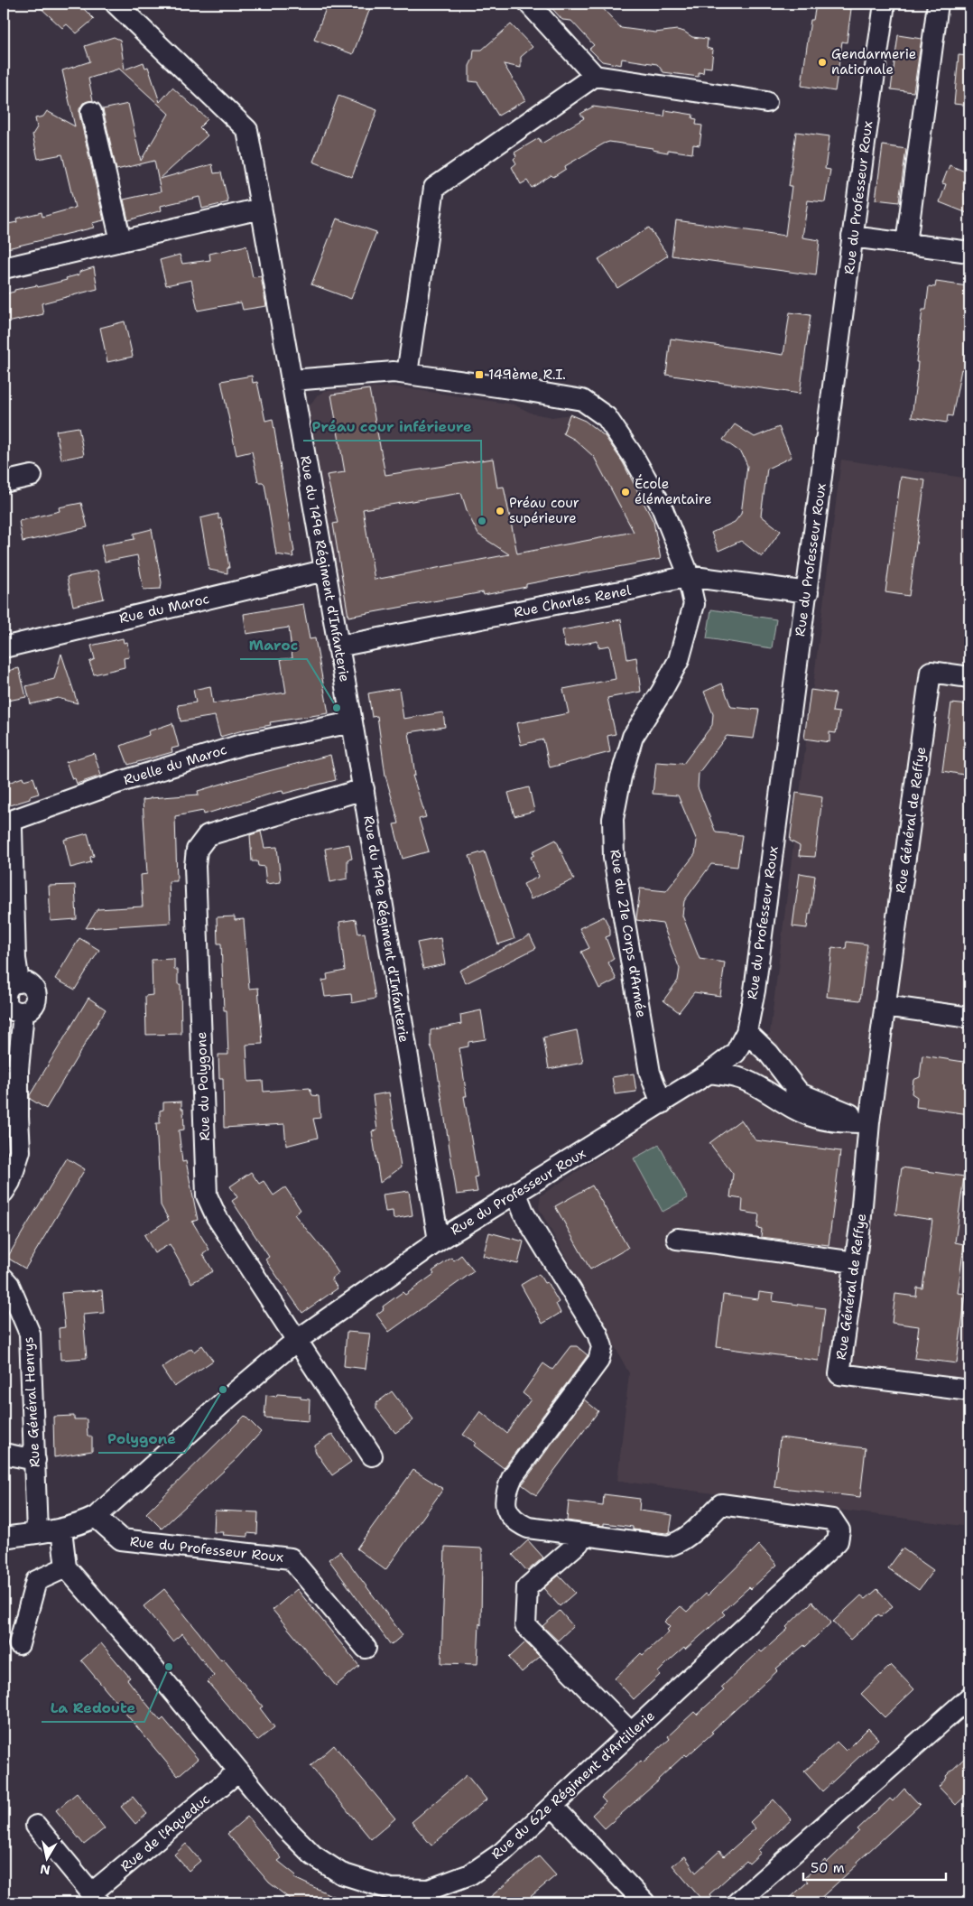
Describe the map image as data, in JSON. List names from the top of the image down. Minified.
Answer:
{"streets":{"street":["Rue du Professeur Roux","Rue du 149e Régiment d'Infanterie","Rue Charles Renel","Rue du Maroc","Ruelle du Maroc","Rue Général de Reffye","Rue du 21e Corps d'Armée","Rue du Polygone","Rue Général Henrys","Rue du 62e Régiment d'Artillerie","Rue de l'Aqueduc"]},"crossings":[["Rue du Professeur Roux","Rue du 149e Régiment d'Infanterie"],["Rue du Professeur Roux","Rue Charles Renel"],["Rue du Professeur Roux","Rue du 21e Corps d'Armée"],["Rue du Professeur Roux","Rue du Polygone"],["Rue du Professeur Roux","Rue Général Henrys"],["Rue du 149e Régiment d'Infanterie","Rue Charles Renel"],["Rue du 149e Régiment d'Infanterie","Rue du Maroc"],["Rue du 149e Régiment d'Infanterie","Ruelle du Maroc"],["Rue du 149e Régiment d'Infanterie","Rue du 21e Corps d'Armée"],["Rue du 149e Régiment d'Infanterie","Rue du Polygone"],["Rue Charles Renel","Rue du 21e Corps d'Armée"],["Rue du 62e Régiment d'Artillerie","Rue de l'Aqueduc"]],"places":{"other":["Gendarmerie nationale","École élémentaire","Préau cour supérieure","Préau cour inférieure","Maroc","Polygone","La Redoute"],"transit":["149ème R.I."]},"scale_bar":"50 m","north":"bottom"}
